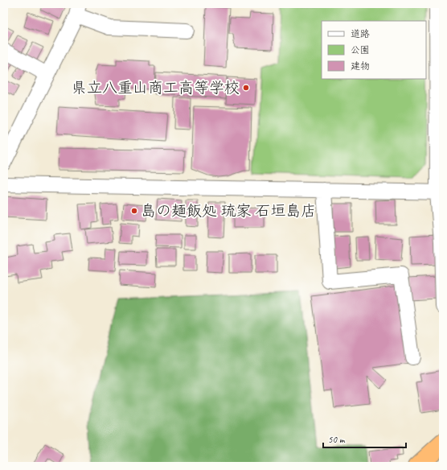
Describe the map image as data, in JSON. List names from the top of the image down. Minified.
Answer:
{"places":["県立八重山商工高等学校","島の麺飯処 琉家 石垣島店"],"legend":["道路","公園","建物"],"scale_bar":"50 m"}
